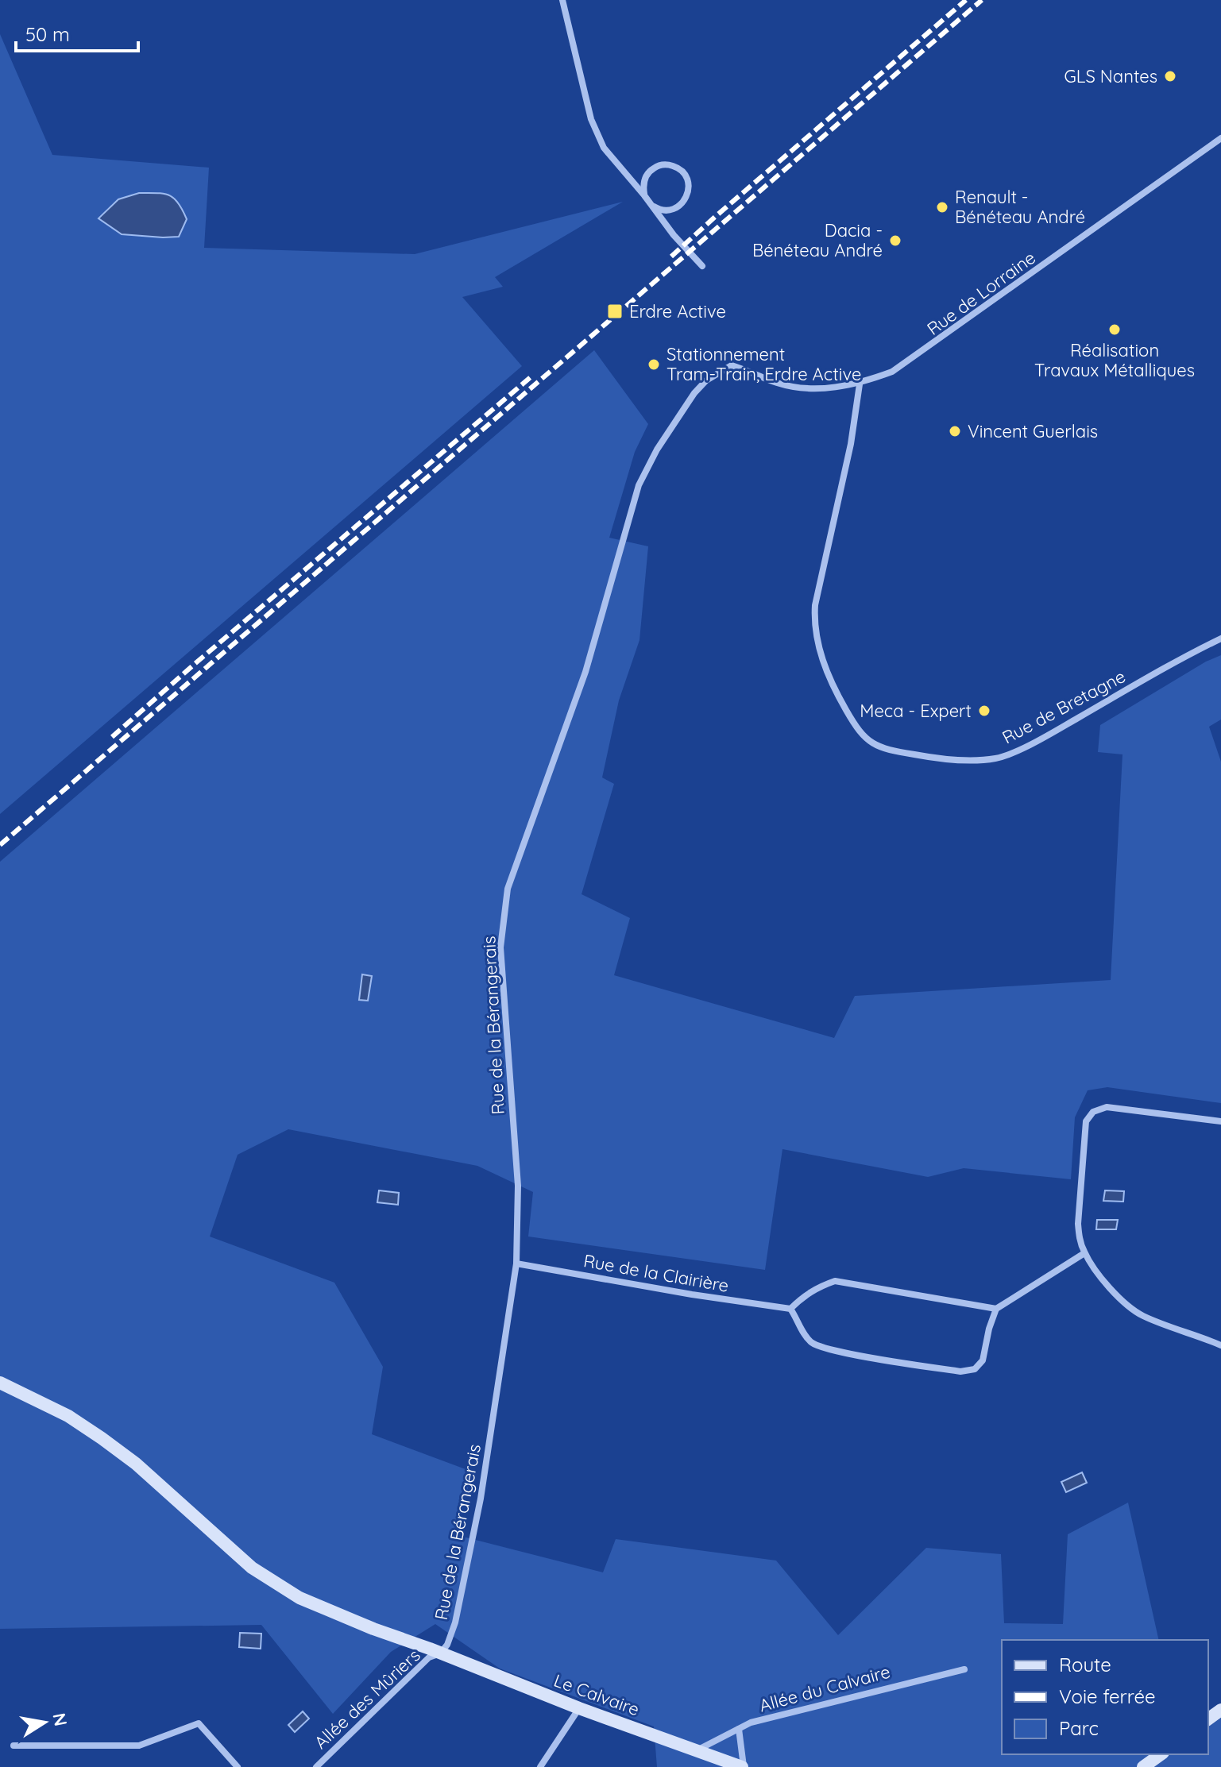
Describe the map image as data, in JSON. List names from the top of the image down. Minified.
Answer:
{"streets":{"street":["Rue de Lorraine","Rue de Bretagne","Rue de la Bérangerais","Rue de la Clairière","Allée du Calvaire","Le Calvaire","Allée des Mûriers"]},"crossings":[["Rue de Lorraine","Rue de Bretagne"],["Rue de Lorraine","Rue de la Bérangerais"],["Rue de la Bérangerais","Rue de la Clairière"],["Rue de la Bérangerais","Le Calvaire"],["Rue de la Bérangerais","Allée des Mûriers"],["Allée du Calvaire","Le Calvaire"],["Le Calvaire","Allée des Mûriers"]],"places":{"other":["GLS Nantes","Renault - Bénéteau André","Dacia - Bénéteau André","Réalisation Travaux Métalliques","Stationnement Tram-Train, Erdre Active","Vincent Guerlais","Meca - Expert"],"transit":["Erdre Active"]},"legend":["Route","Voie ferrée","Parc"],"scale_bar":"50 m","north":"right"}
